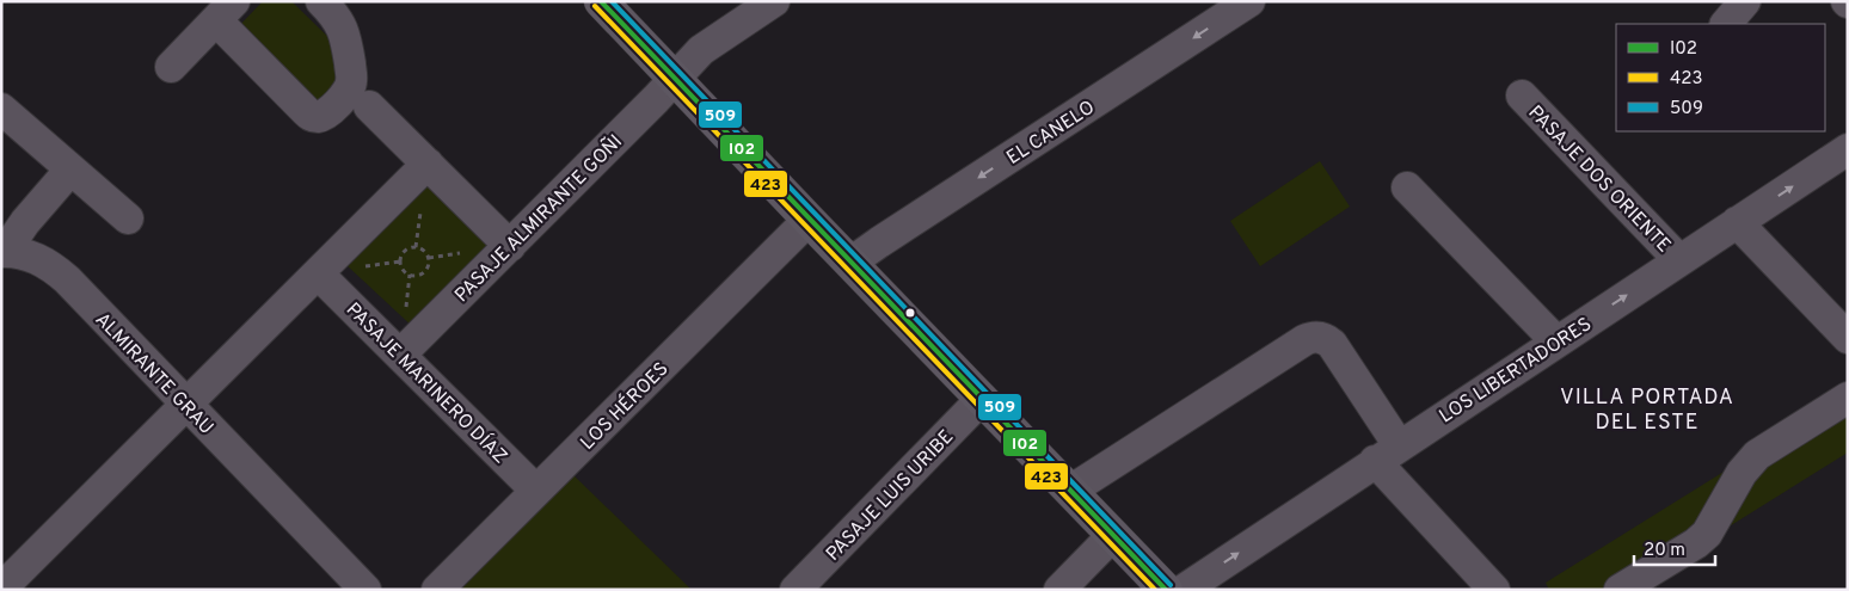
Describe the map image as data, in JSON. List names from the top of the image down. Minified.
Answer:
{"streets":{"street":["EL CANELO","PASAJE DOS ORIENTE","PASAJE ALMIRANTE GOÑI","LOS LIBERTADORES","ALMIRANTE GRAU","PASAJE MARINERO DÍAZ","LOS HÉROES","PASAJE LUIS URIBE"]},"crossings":[["PASAJE DOS ORIENTE","LOS LIBERTADORES"],["PASAJE ALMIRANTE GOÑI","PASAJE MARINERO DÍAZ"],["PASAJE MARINERO DÍAZ","LOS HÉROES"]],"one_way":["EL CANELO"],"districts":["VILLA PORTADA DEL ESTE"],"lines":["transit line I02","transit line 509","transit line 423"],"legend":["I02","423","509"],"scale_bar":"20 m"}
